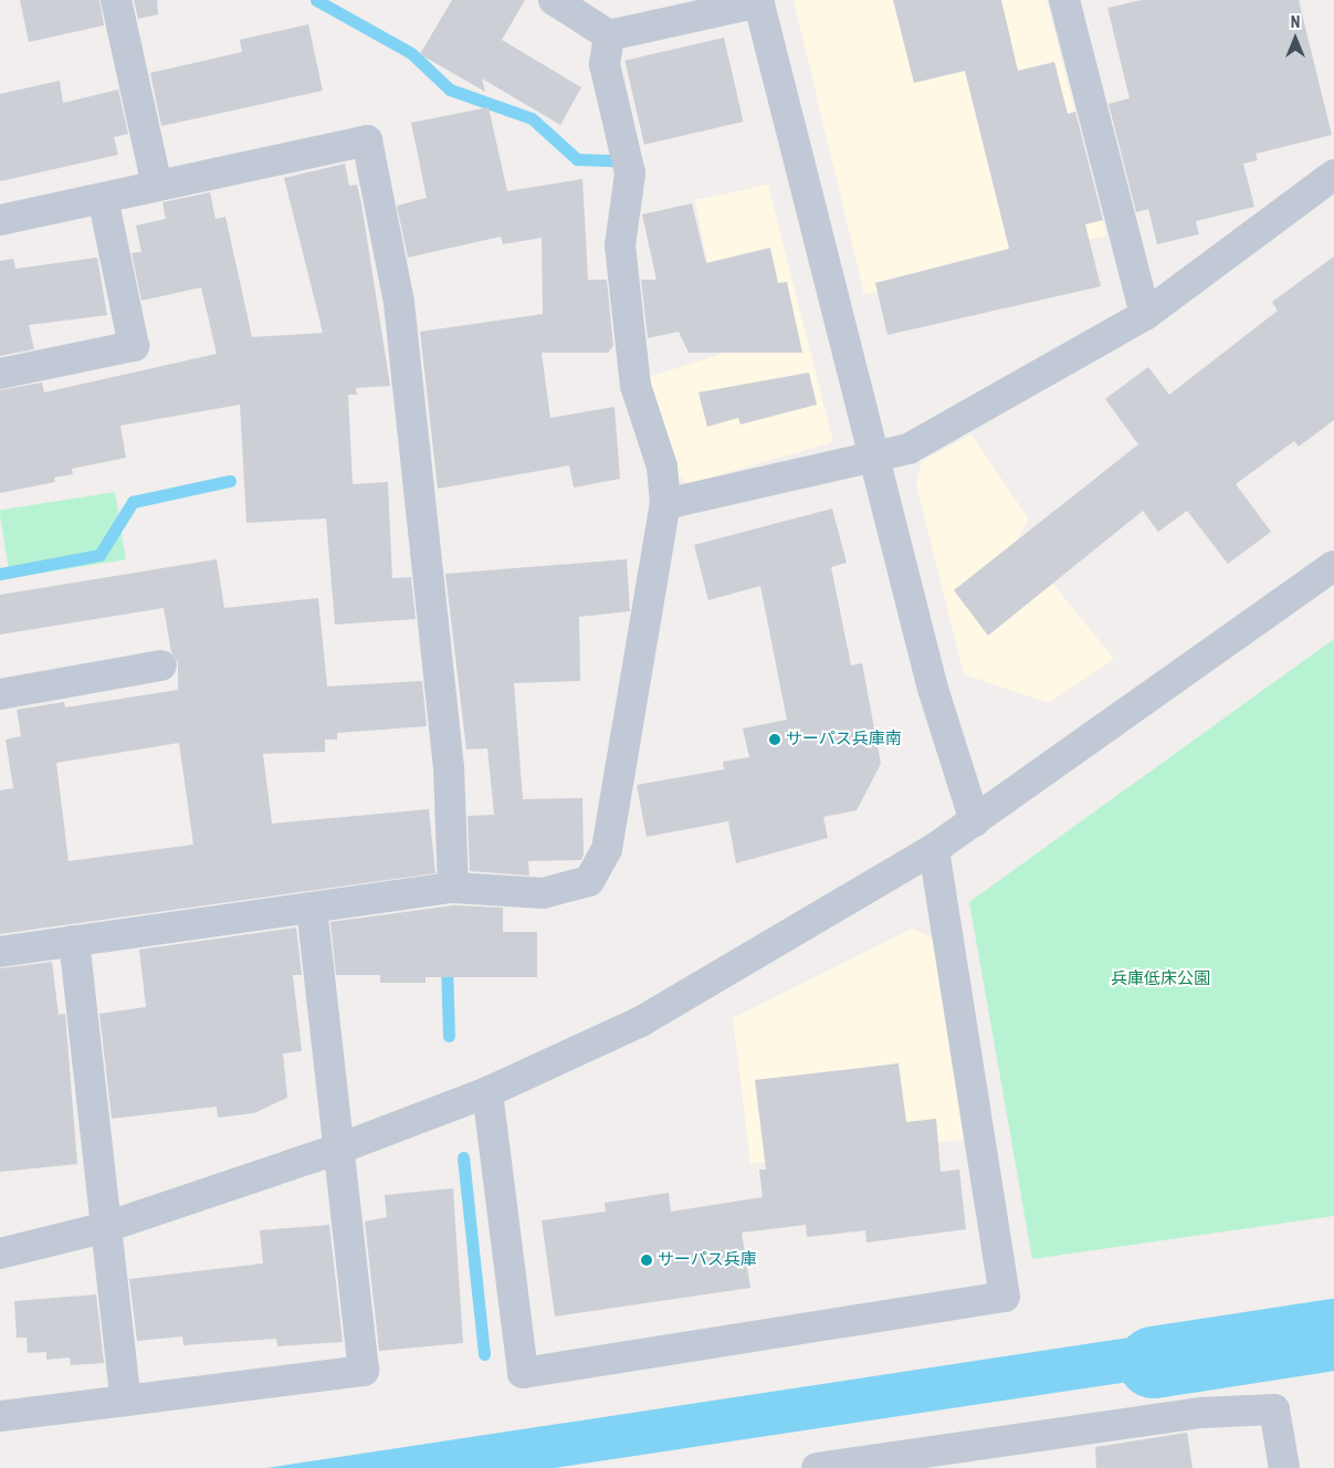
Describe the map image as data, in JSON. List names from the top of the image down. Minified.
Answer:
{"parks":["兵庫低床公園"],"places":["サーパス兵庫南","サーパス兵庫"],"north":"top"}
